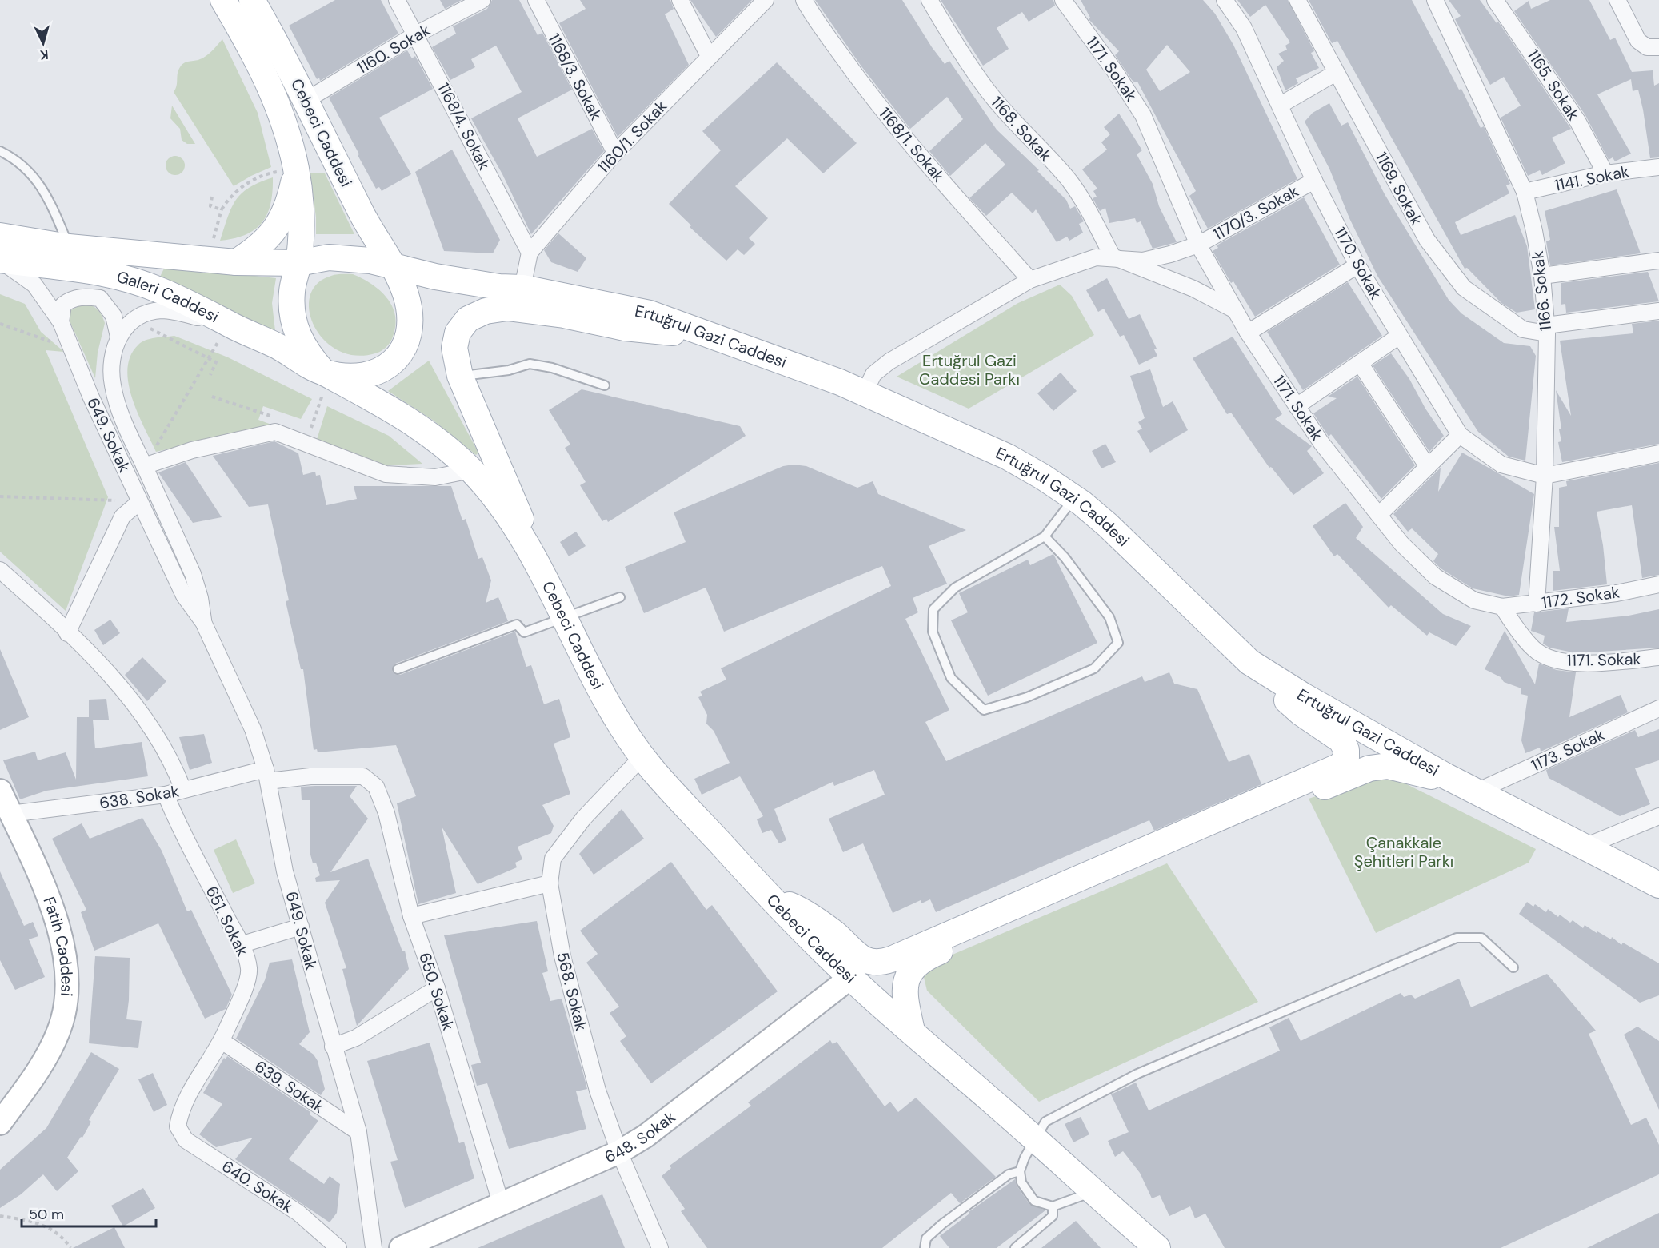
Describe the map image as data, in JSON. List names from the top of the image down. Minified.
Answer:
{"streets":{"main road":["Cebeci Caddesi","Galeri Caddesi","Ertuğrul Gazi Caddesi"],"street":["1160. Sokak","1171. Sokak","1168/3. Sokak","1165. Sokak","1168/4. Sokak","1168. Sokak","1160/1. Sokak","1168/1. Sokak","1141. Sokak","1169. Sokak","1170/3. Sokak","1170. Sokak","1166. Sokak","649. Sokak","1172. Sokak","1173. Sokak","638. Sokak","651. Sokak","Fatih Caddesi","650. Sokak","568. Sokak","639. Sokak","648. Sokak","640. Sokak"]},"crossings":[["1160. Sokak","1168/4. Sokak"],["1160. Sokak","Cebeci Caddesi"],["1171. Sokak","1170/3. Sokak"],["1171. Sokak","1172. Sokak"],["1168/3. Sokak","1160/1. Sokak"],["1165. Sokak","1141. Sokak"],["1168/4. Sokak","1160/1. Sokak"],["1168. Sokak","1170/3. Sokak"],["Cebeci Caddesi","Galeri Caddesi"],["Cebeci Caddesi","Ertuğrul Gazi Caddesi"],["Cebeci Caddesi","568. Sokak"],["Cebeci Caddesi","648. Sokak"],["1160/1. Sokak","Ertuğrul Gazi Caddesi"],["1141. Sokak","1166. Sokak"],["1169. Sokak","1166. Sokak"],["1170/3. Sokak","1170. Sokak"],["1170. Sokak","1166. Sokak"],["1166. Sokak","1172. Sokak"],["Galeri Caddesi","Ertuğrul Gazi Caddesi"],["Galeri Caddesi","649. Sokak"],["Ertuğrul Gazi Caddesi","1173. Sokak"],["649. Sokak","638. Sokak"],["649. Sokak","639. Sokak"],["638. Sokak","651. Sokak"],["638. Sokak","Fatih Caddesi"],["638. Sokak","650. Sokak"],["651. Sokak","639. Sokak"],["651. Sokak","640. Sokak"],["650. Sokak","648. Sokak"],["568. Sokak","648. Sokak"]],"parks":["Ertuğrul Gazi Caddesi Parkı","Çanakkale Şehitleri Parkı"],"scale_bar":"50 m","north":"bottom"}
